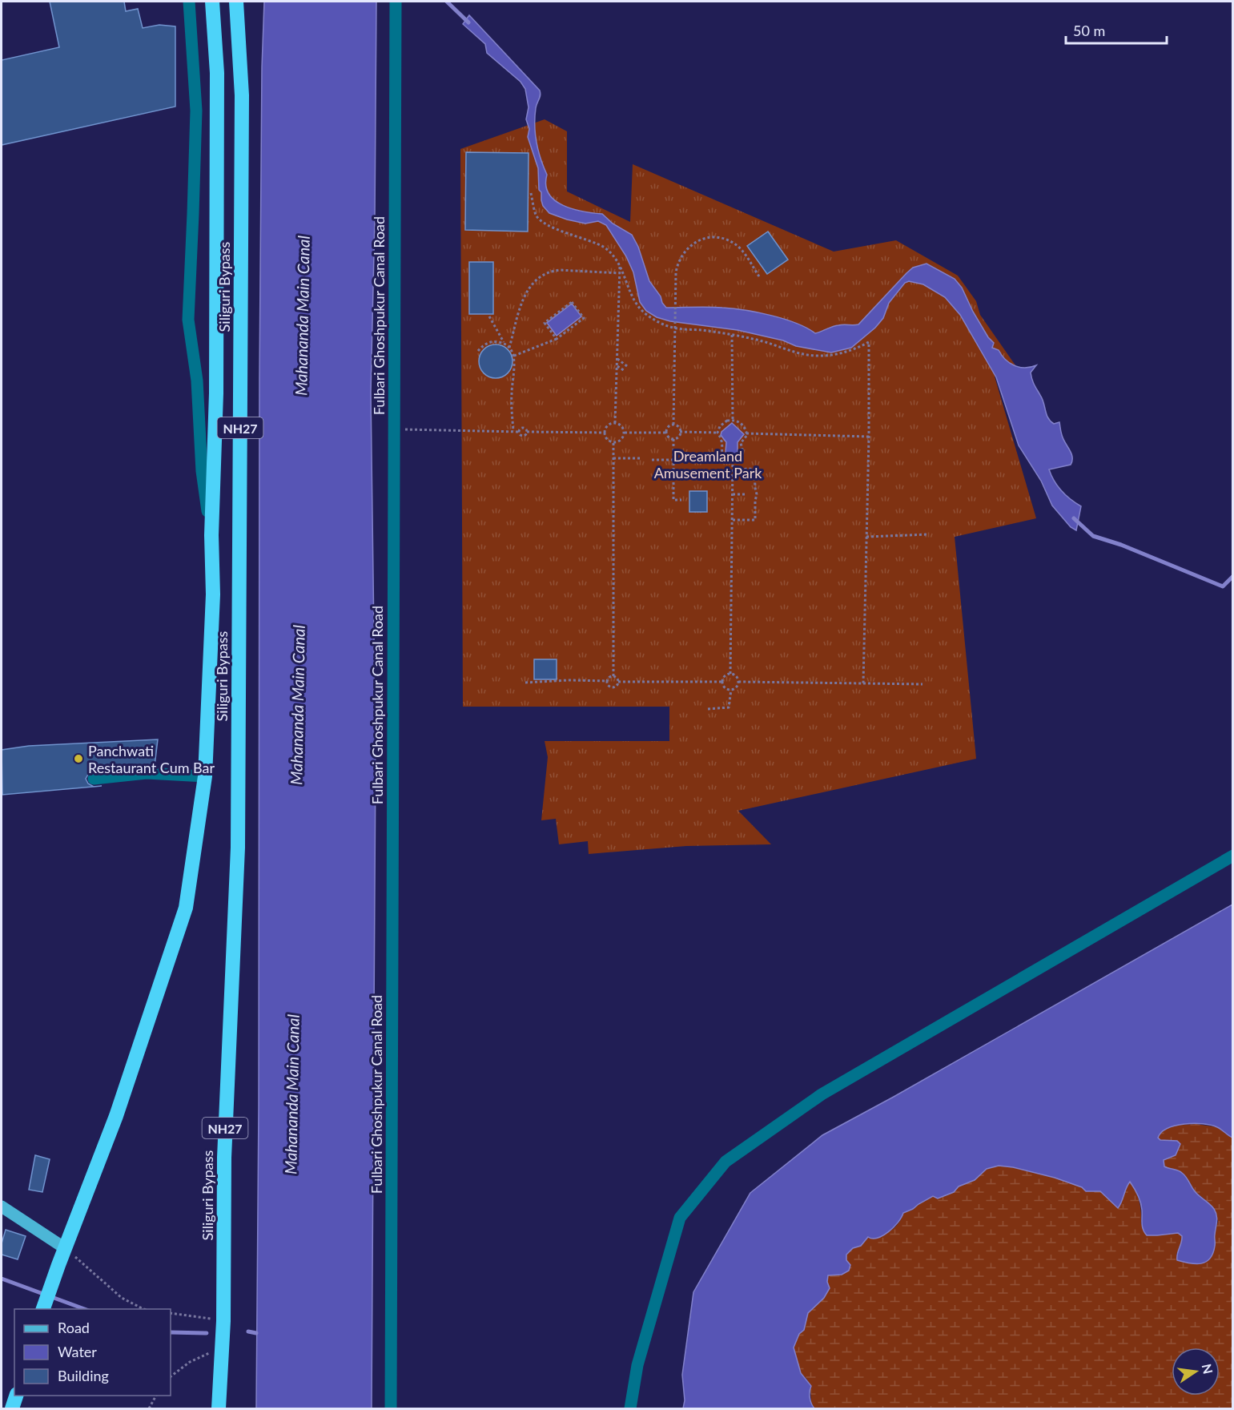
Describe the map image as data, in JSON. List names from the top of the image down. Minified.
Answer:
{"streets":{"highway":["Siliguri Bypass","NH27"],"street":["Fulbari Ghoshpukur Canal Road"]},"water":["Mahananda Main Canal"],"parks":["Dreamland Amusement Park"],"places":["Panchwati Restaurant Cum Bar"],"legend":["Road","Water","Building"],"scale_bar":"50 m","north":"right"}
